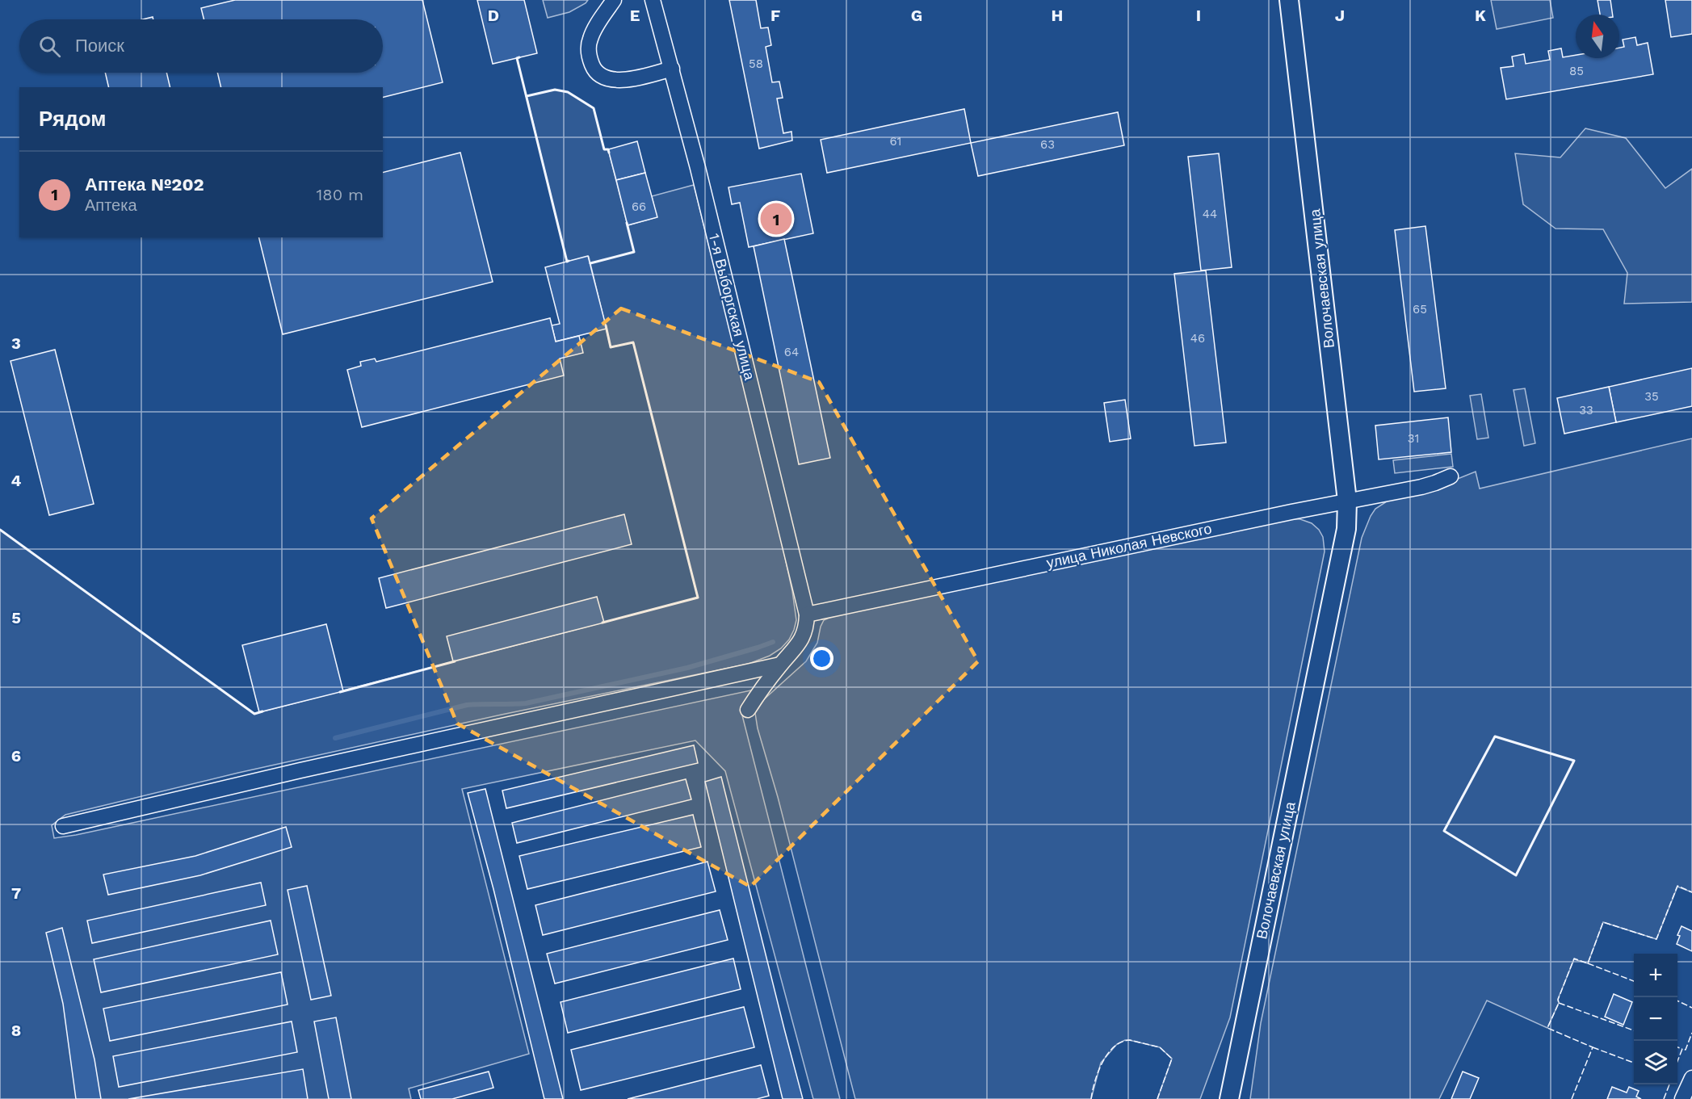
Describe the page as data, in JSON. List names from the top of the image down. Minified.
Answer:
{"streets":{"street":["Волочаевская улица","1-я Выборгская улица","улица Николая Невского"]},"crossings":[["Волочаевская улица","улица Николая Невского"],["1-я Выборгская улица","улица Николая Невского"]],"house_numbers":["58","85","61","63","66","44","65","46","64","35","33","31"],"north":"top","page":{"search":"Поиск","heading":"Рядом","list":[{"mark":"1","name":"Аптека №202","note":"Аптека","value":"180 m"}],"pins":"1","map_buttons":["+","−"]},"grid":{"columns":["D","E","F","G","H","I","J","K"],"rows":["3","4","5","6","7","8"]}}
